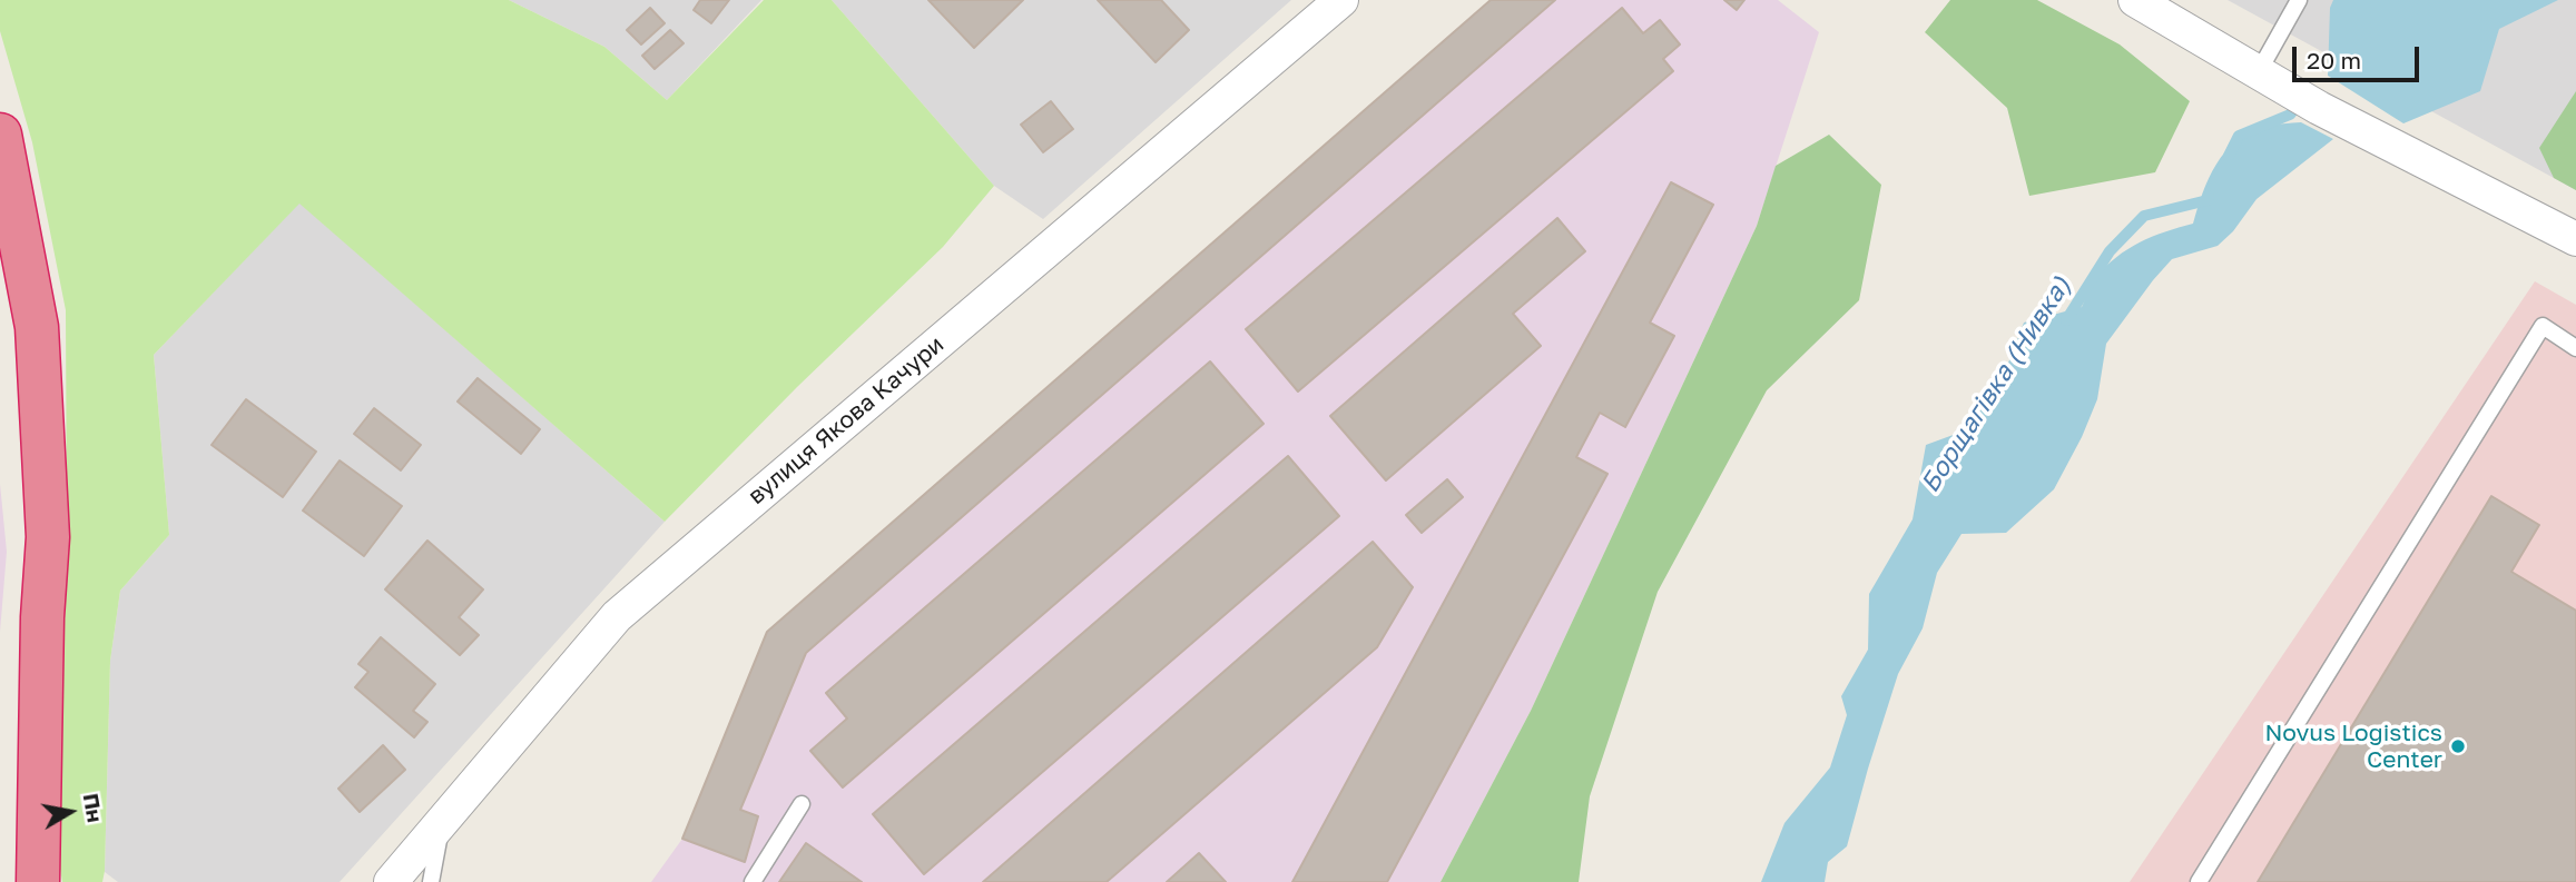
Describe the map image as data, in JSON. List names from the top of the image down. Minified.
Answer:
{"streets":{"street":["вулиця Якова Качури"]},"water":["Борщагівка (Нивка)"],"places":["Novus Logistics Center"],"scale_bar":"20 m","north":"right"}
